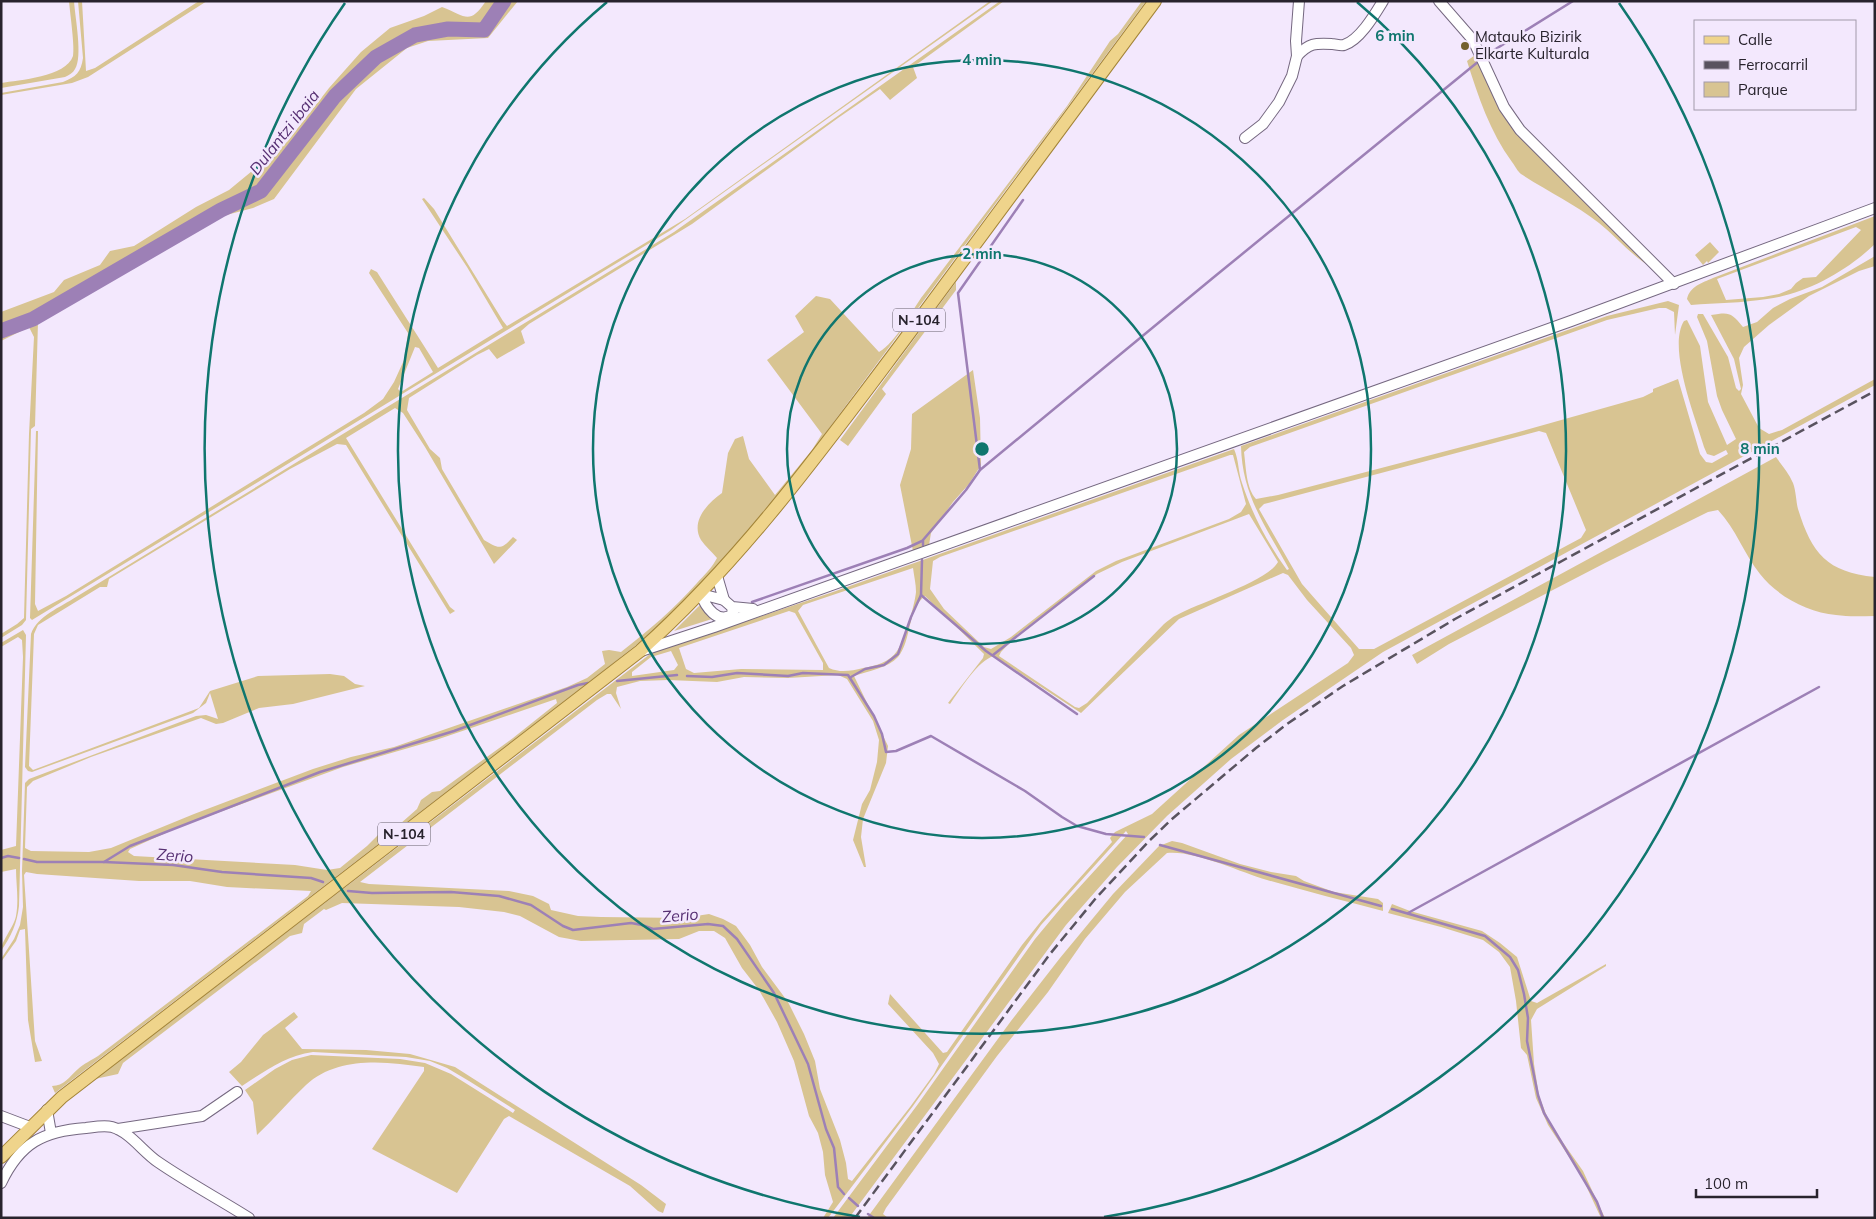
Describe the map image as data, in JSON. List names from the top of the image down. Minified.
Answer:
{"streets":{"main road":["N-104"]},"water":["Dulantzi ibaia","Zerio"],"places":["Matauko Bizirik Elkarte Kulturala"],"legend":["Calle","Ferrocarril","Parque"],"scale_bar":"100 m","rings":["6 min","4 min","2 min","8 min"]}
